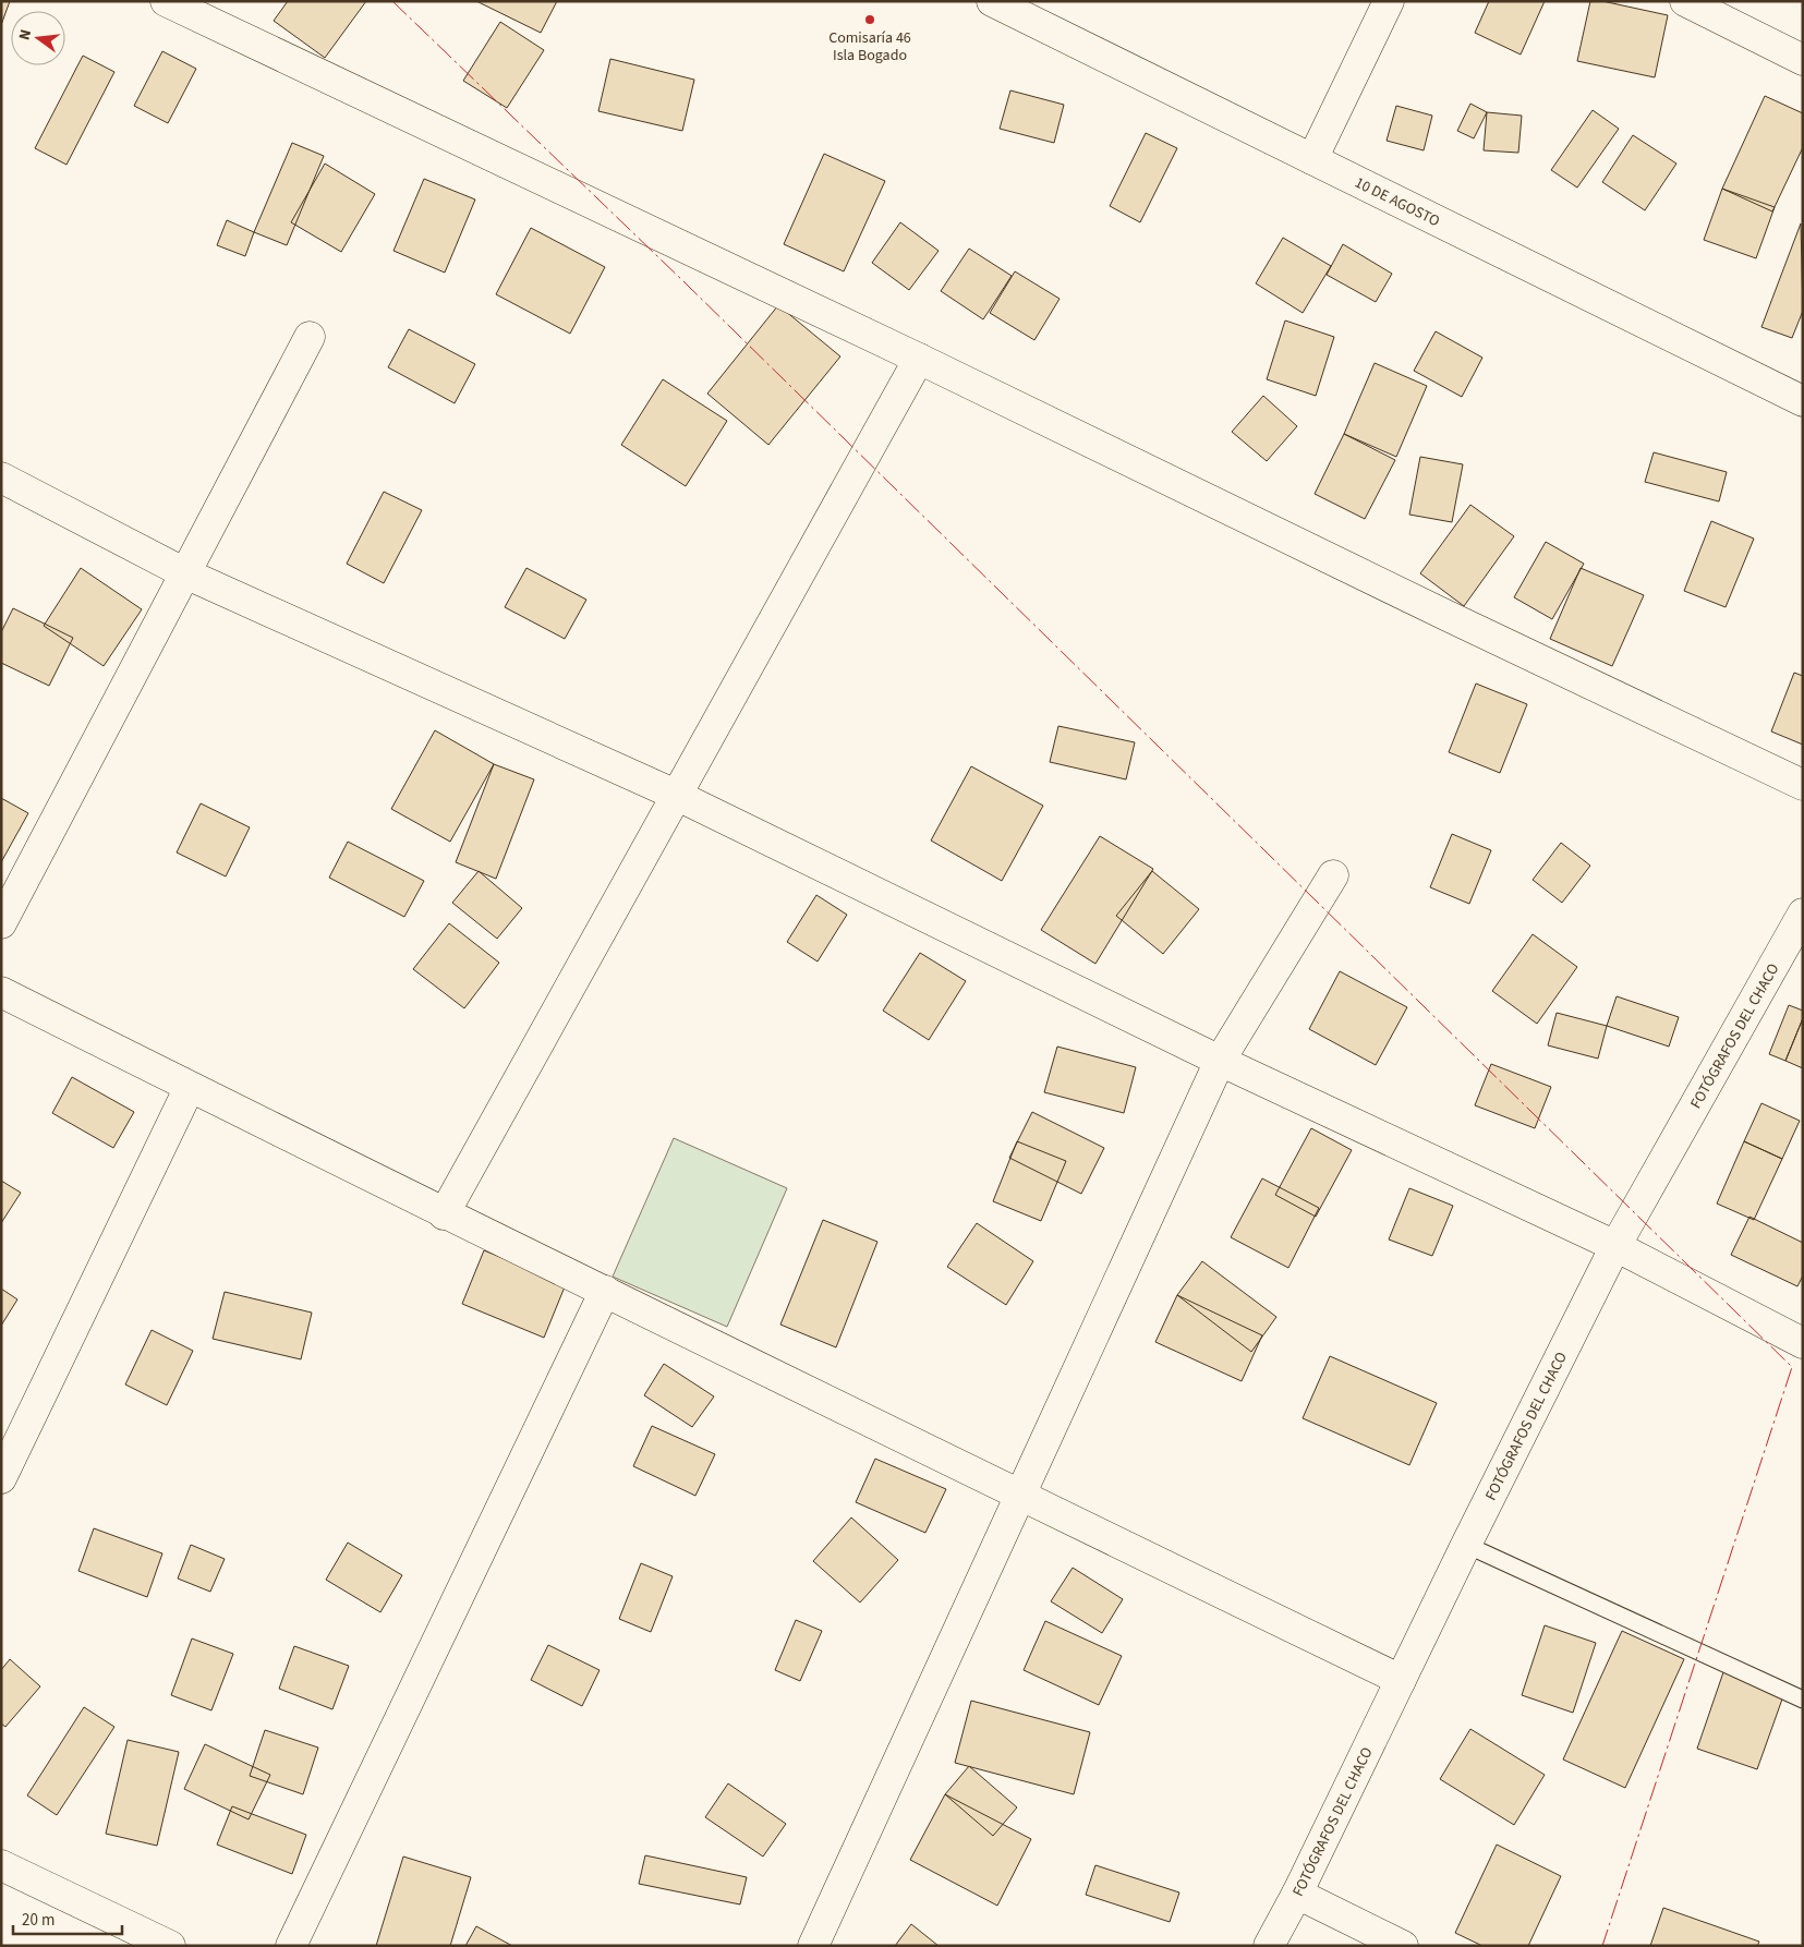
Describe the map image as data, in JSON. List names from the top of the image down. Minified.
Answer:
{"streets":{"street":["10 DE AGOSTO","FOTÓGRAFOS DEL CHACO"]},"places":["Comisaría 46 Isla Bogado"],"scale_bar":"20 m","north":"left"}
